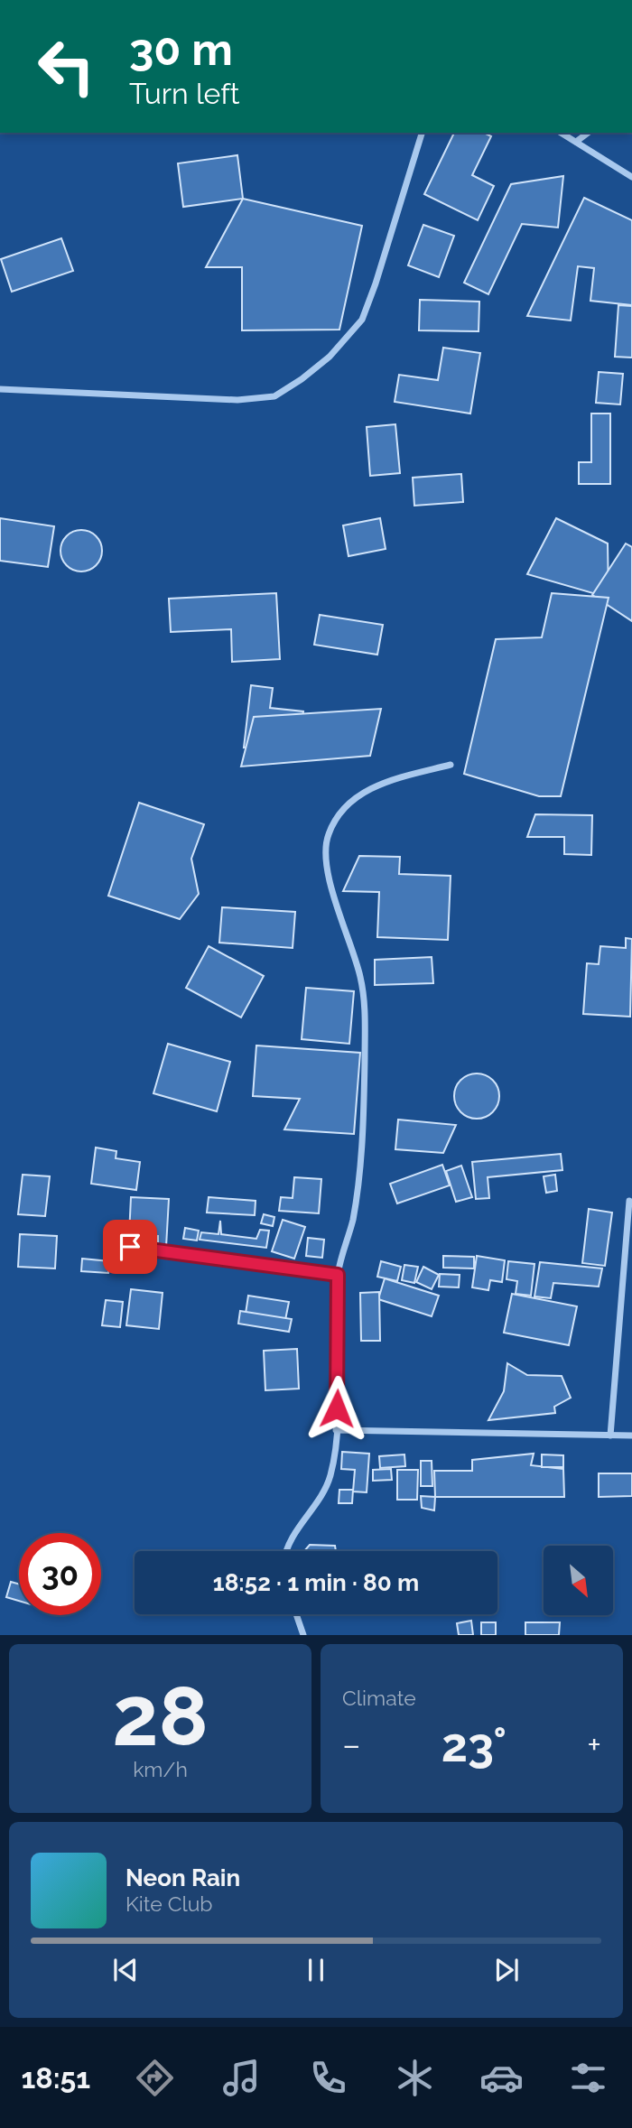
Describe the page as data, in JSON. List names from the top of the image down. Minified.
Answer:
{"north":"bottom right","page":{"turn":["30 m","Turn left"],"limit":"30","trip":"18:52 · 1 min · 80 m","tile":[["28","km/h"],"Climate"],"heat":["−","23°","+"],"song":["Neon Rain","Kite Club"],"tabs":"18:51"}}
